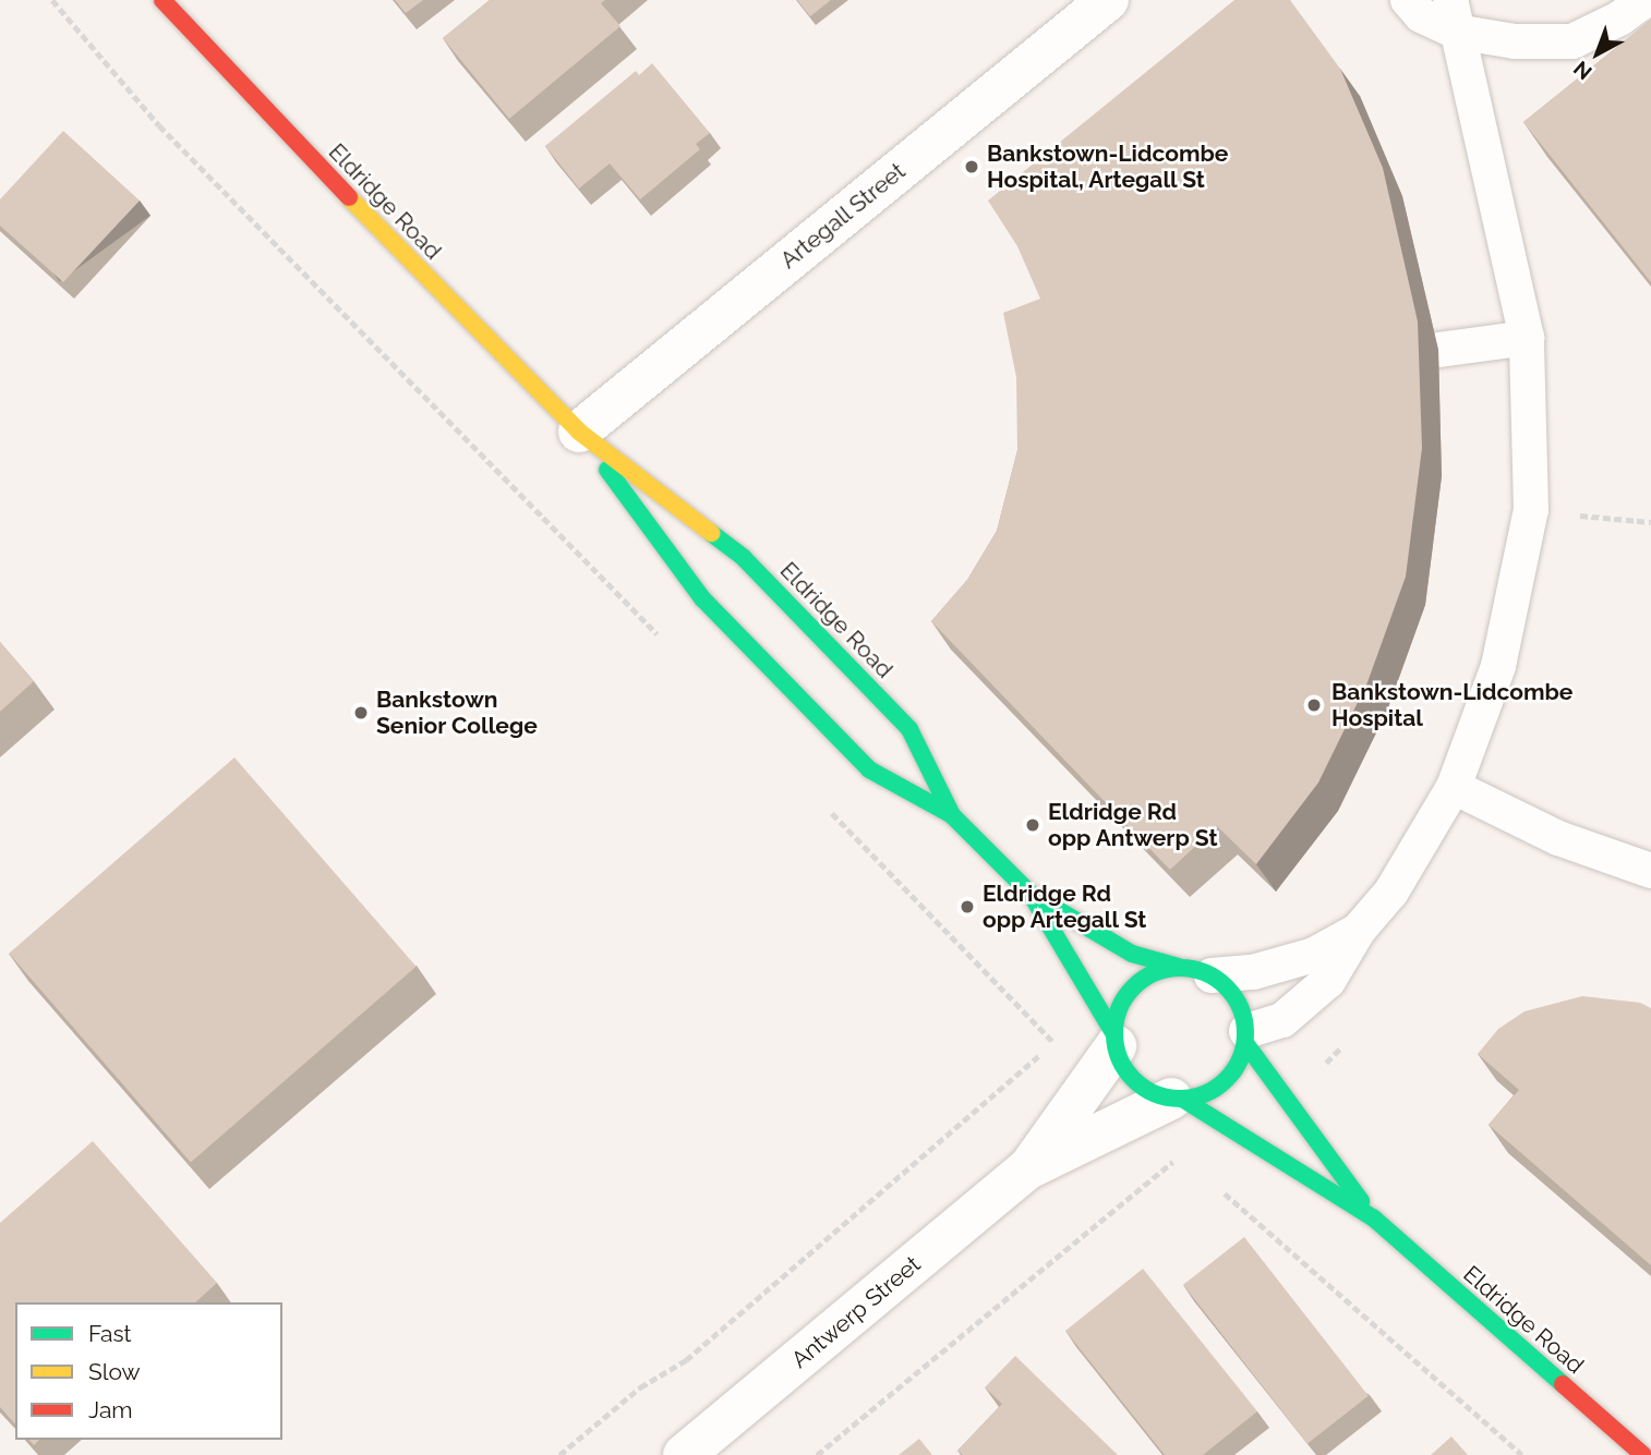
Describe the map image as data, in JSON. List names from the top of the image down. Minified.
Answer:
{"streets":{"street":["Eldridge Road","Artegall Street","Antwerp Street"]},"crossings":[["Eldridge Road","Artegall Street"],["Eldridge Road","Antwerp Street"]],"places":["Bankstown-Lidcombe Hospital, Artegall St","Bankstown-Lidcombe Hospital","Bankstown Senior College","Eldridge Rd opp Antwerp St","Eldridge Rd opp Artegall St"],"legend":["Fast","Slow","Jam"],"north":"bottom left"}
